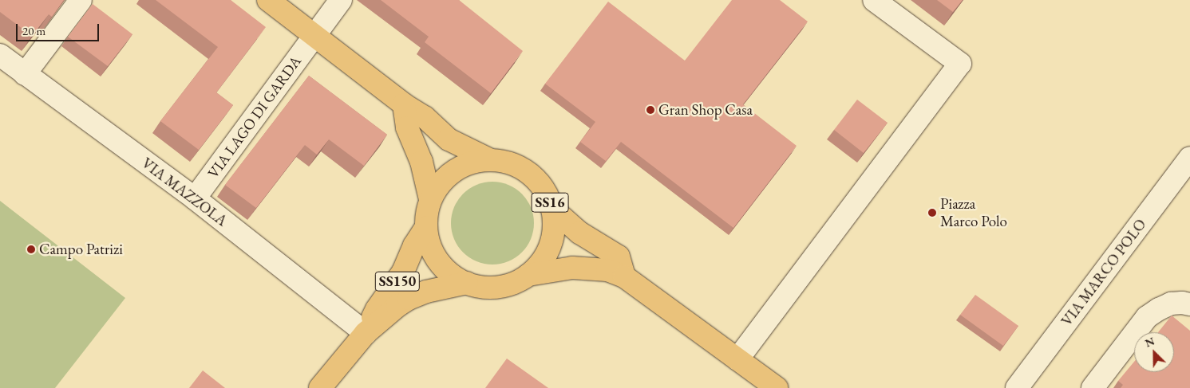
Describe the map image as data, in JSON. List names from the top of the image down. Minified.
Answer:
{"streets":{"main road":["SS16","SS150"],"street":["VIA LAGO DI GARDA","VIA MAZZOLA","VIA MARCO POLO"]},"crossings":[["VIA LAGO DI GARDA","VIA MAZZOLA"],["VIA LAGO DI GARDA","SS16"],["VIA MAZZOLA","SS150"],["SS16","SS150"]],"places":["Gran Shop Casa","Piazza Marco Polo","Campo Patrizi"],"scale_bar":"20 m","north":"top left"}
